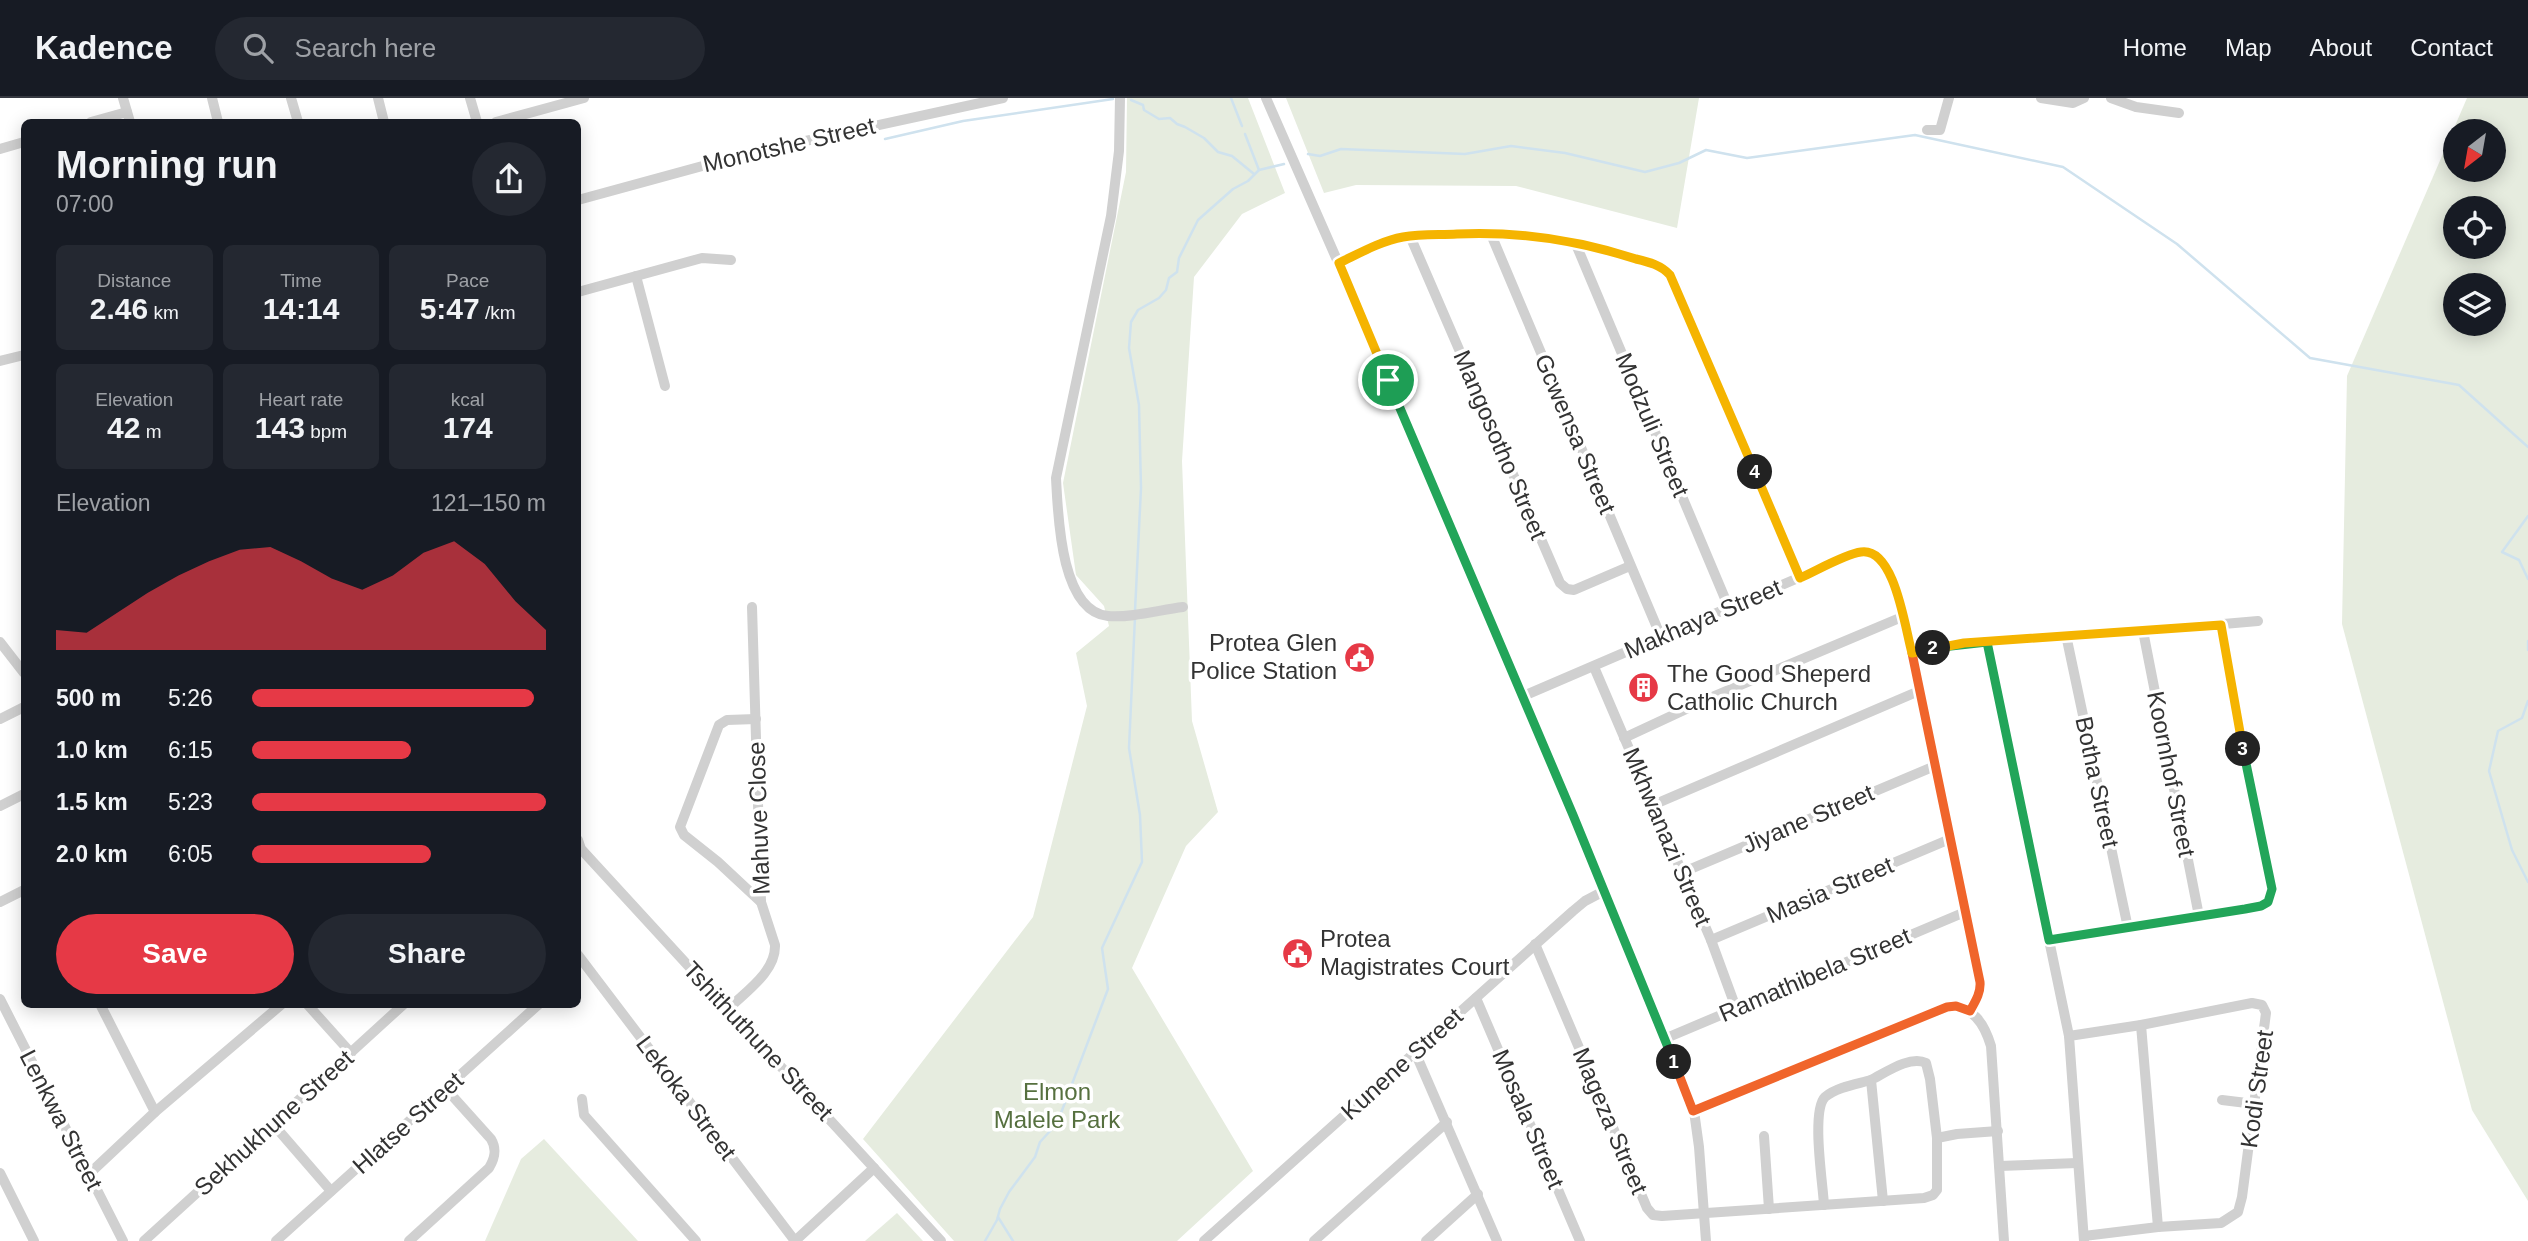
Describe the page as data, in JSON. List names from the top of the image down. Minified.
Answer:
{"streets":{"street":["Monotshe Street","Modzuli Street","Gcwensa Street","Mangosotho Street","Makhaya Street","Koornhof Street","Botha Street","Mahuve Close","Jiyane Street","Mkhwanazi Street","Masia Street","Ramathibela Street","Tshithuthune Street","Kunene Street","Kodi Street","Lekoka Street","Mosala Street","Lenkwa Street","Mageza Street","Sekhukhune Street","Hlatse Street"]},"crossings":[["Modzuli Street","Makhaya Street"],["Gcwensa Street","Mangosotho Street"],["Gcwensa Street","Makhaya Street"],["Makhaya Street","Jiyane Street"],["Makhaya Street","Mkhwanazi Street"],["Makhaya Street","Masia Street"],["Makhaya Street","Ramathibela Street"],["Mahuve Close","Tshithuthune Street"],["Jiyane Street","Mkhwanazi Street"],["Mkhwanazi Street","Masia Street"],["Mkhwanazi Street","Ramathibela Street"],["Kunene Street","Mosala Street"],["Kunene Street","Mageza Street"]],"parks":["Elmon Malele Park"],"places":{"public building":["Protea Glen Police Station","Protea Magistrates Court"],"building":["The Good Sheperd Catholic Church"]},"north":"bottom left","page":{"header":"Kadence","search":"Search here","nav":["Home","Map","About","Contact"],"heading":["Morning run","07:00"],"stats":[["Distance","2.46 km"],["Time","14:14"],["Pace","5:47 /km"],["Elevation","42 m"],["Heart rate","143 bpm"],["kcal","174"]],"pins":["4","2","3","1"],"chart":["Elevation","121–150 m"],"list":[{"name":"500 m","note":"5:26"},{"name":"1.0 km","note":"6:15"},{"name":"1.5 km","note":"5:23"},{"name":"2.0 km","note":"6:05"}],"buttons":["Save","Share"]}}
